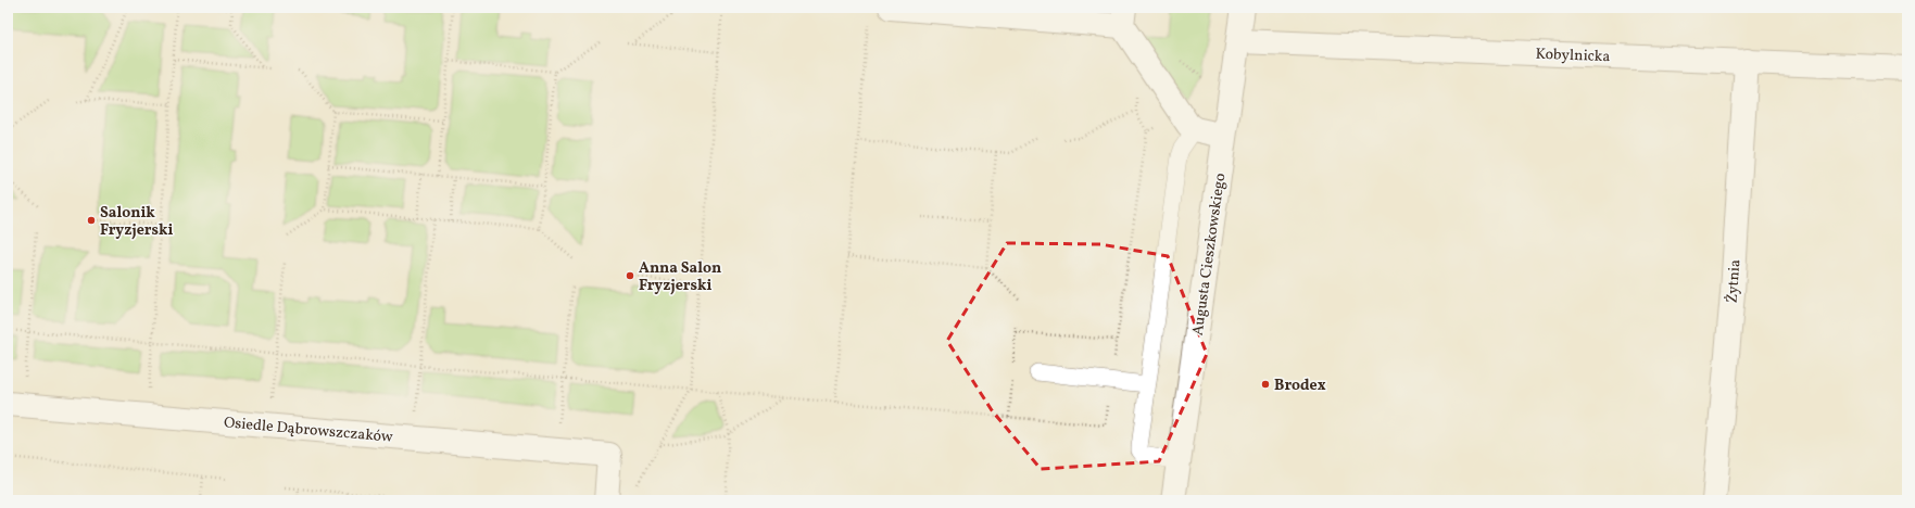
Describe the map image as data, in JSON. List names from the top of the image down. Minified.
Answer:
{"streets":{"street":["Kobylnicka","Augusta Cieszkowskiego","Żytnia","Osiedle Dąbrowszczaków"]},"crossings":[["Kobylnicka","Augusta Cieszkowskiego"],["Kobylnicka","Żytnia"]],"places":["Salonik Fryzjerski","Anna Salon Fryzjerski","Brodex"]}
